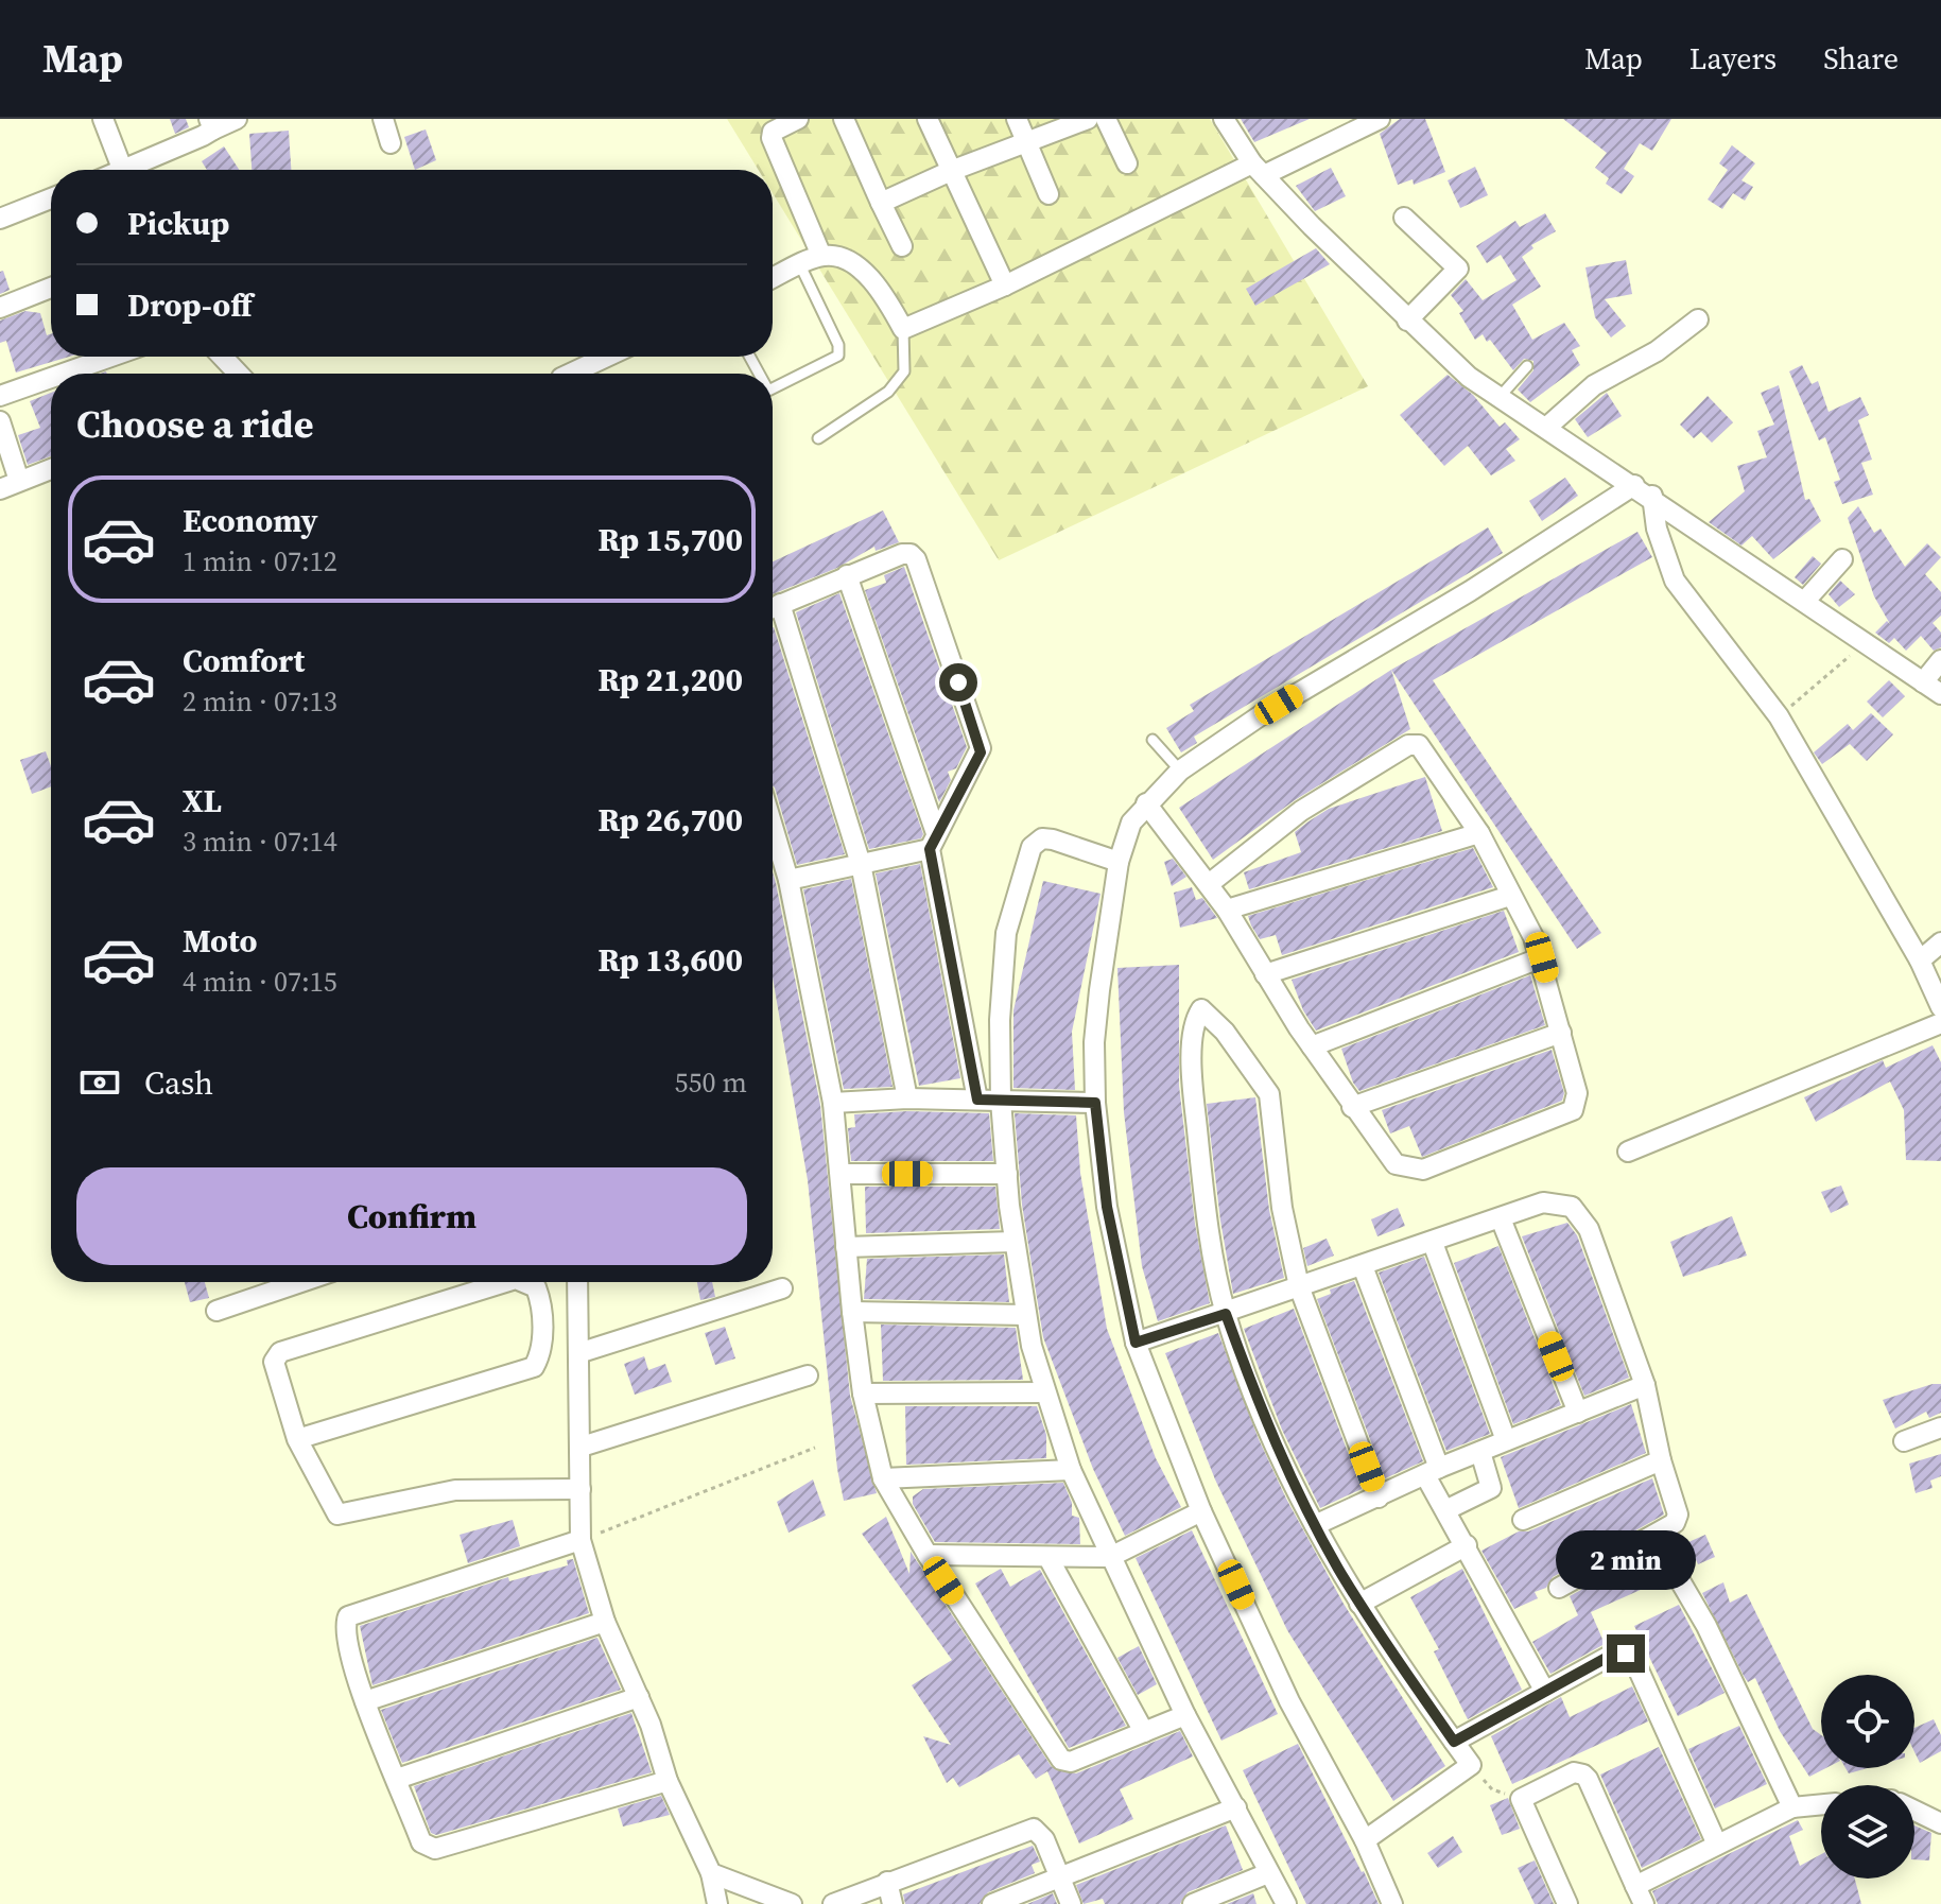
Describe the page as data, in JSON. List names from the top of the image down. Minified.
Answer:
{"page":{"header":"Map","nav":["Map","Layers","Share"],"banner":["Pickup","Drop-off"],"heading":"Choose a ride","list":[{"name":"Economy","note":"1 min · 07:12","value":"Rp 15,700"},{"name":"Comfort","note":"2 min · 07:13","value":"Rp 21,200"},{"name":"XL","note":"3 min · 07:14","value":"Rp 26,700"},{"name":"Moto","note":"4 min · 07:15","value":"Rp 13,600"}],"pay":["Cash","550 m"],"buttons":"Confirm","bubble":"2 min"}}
